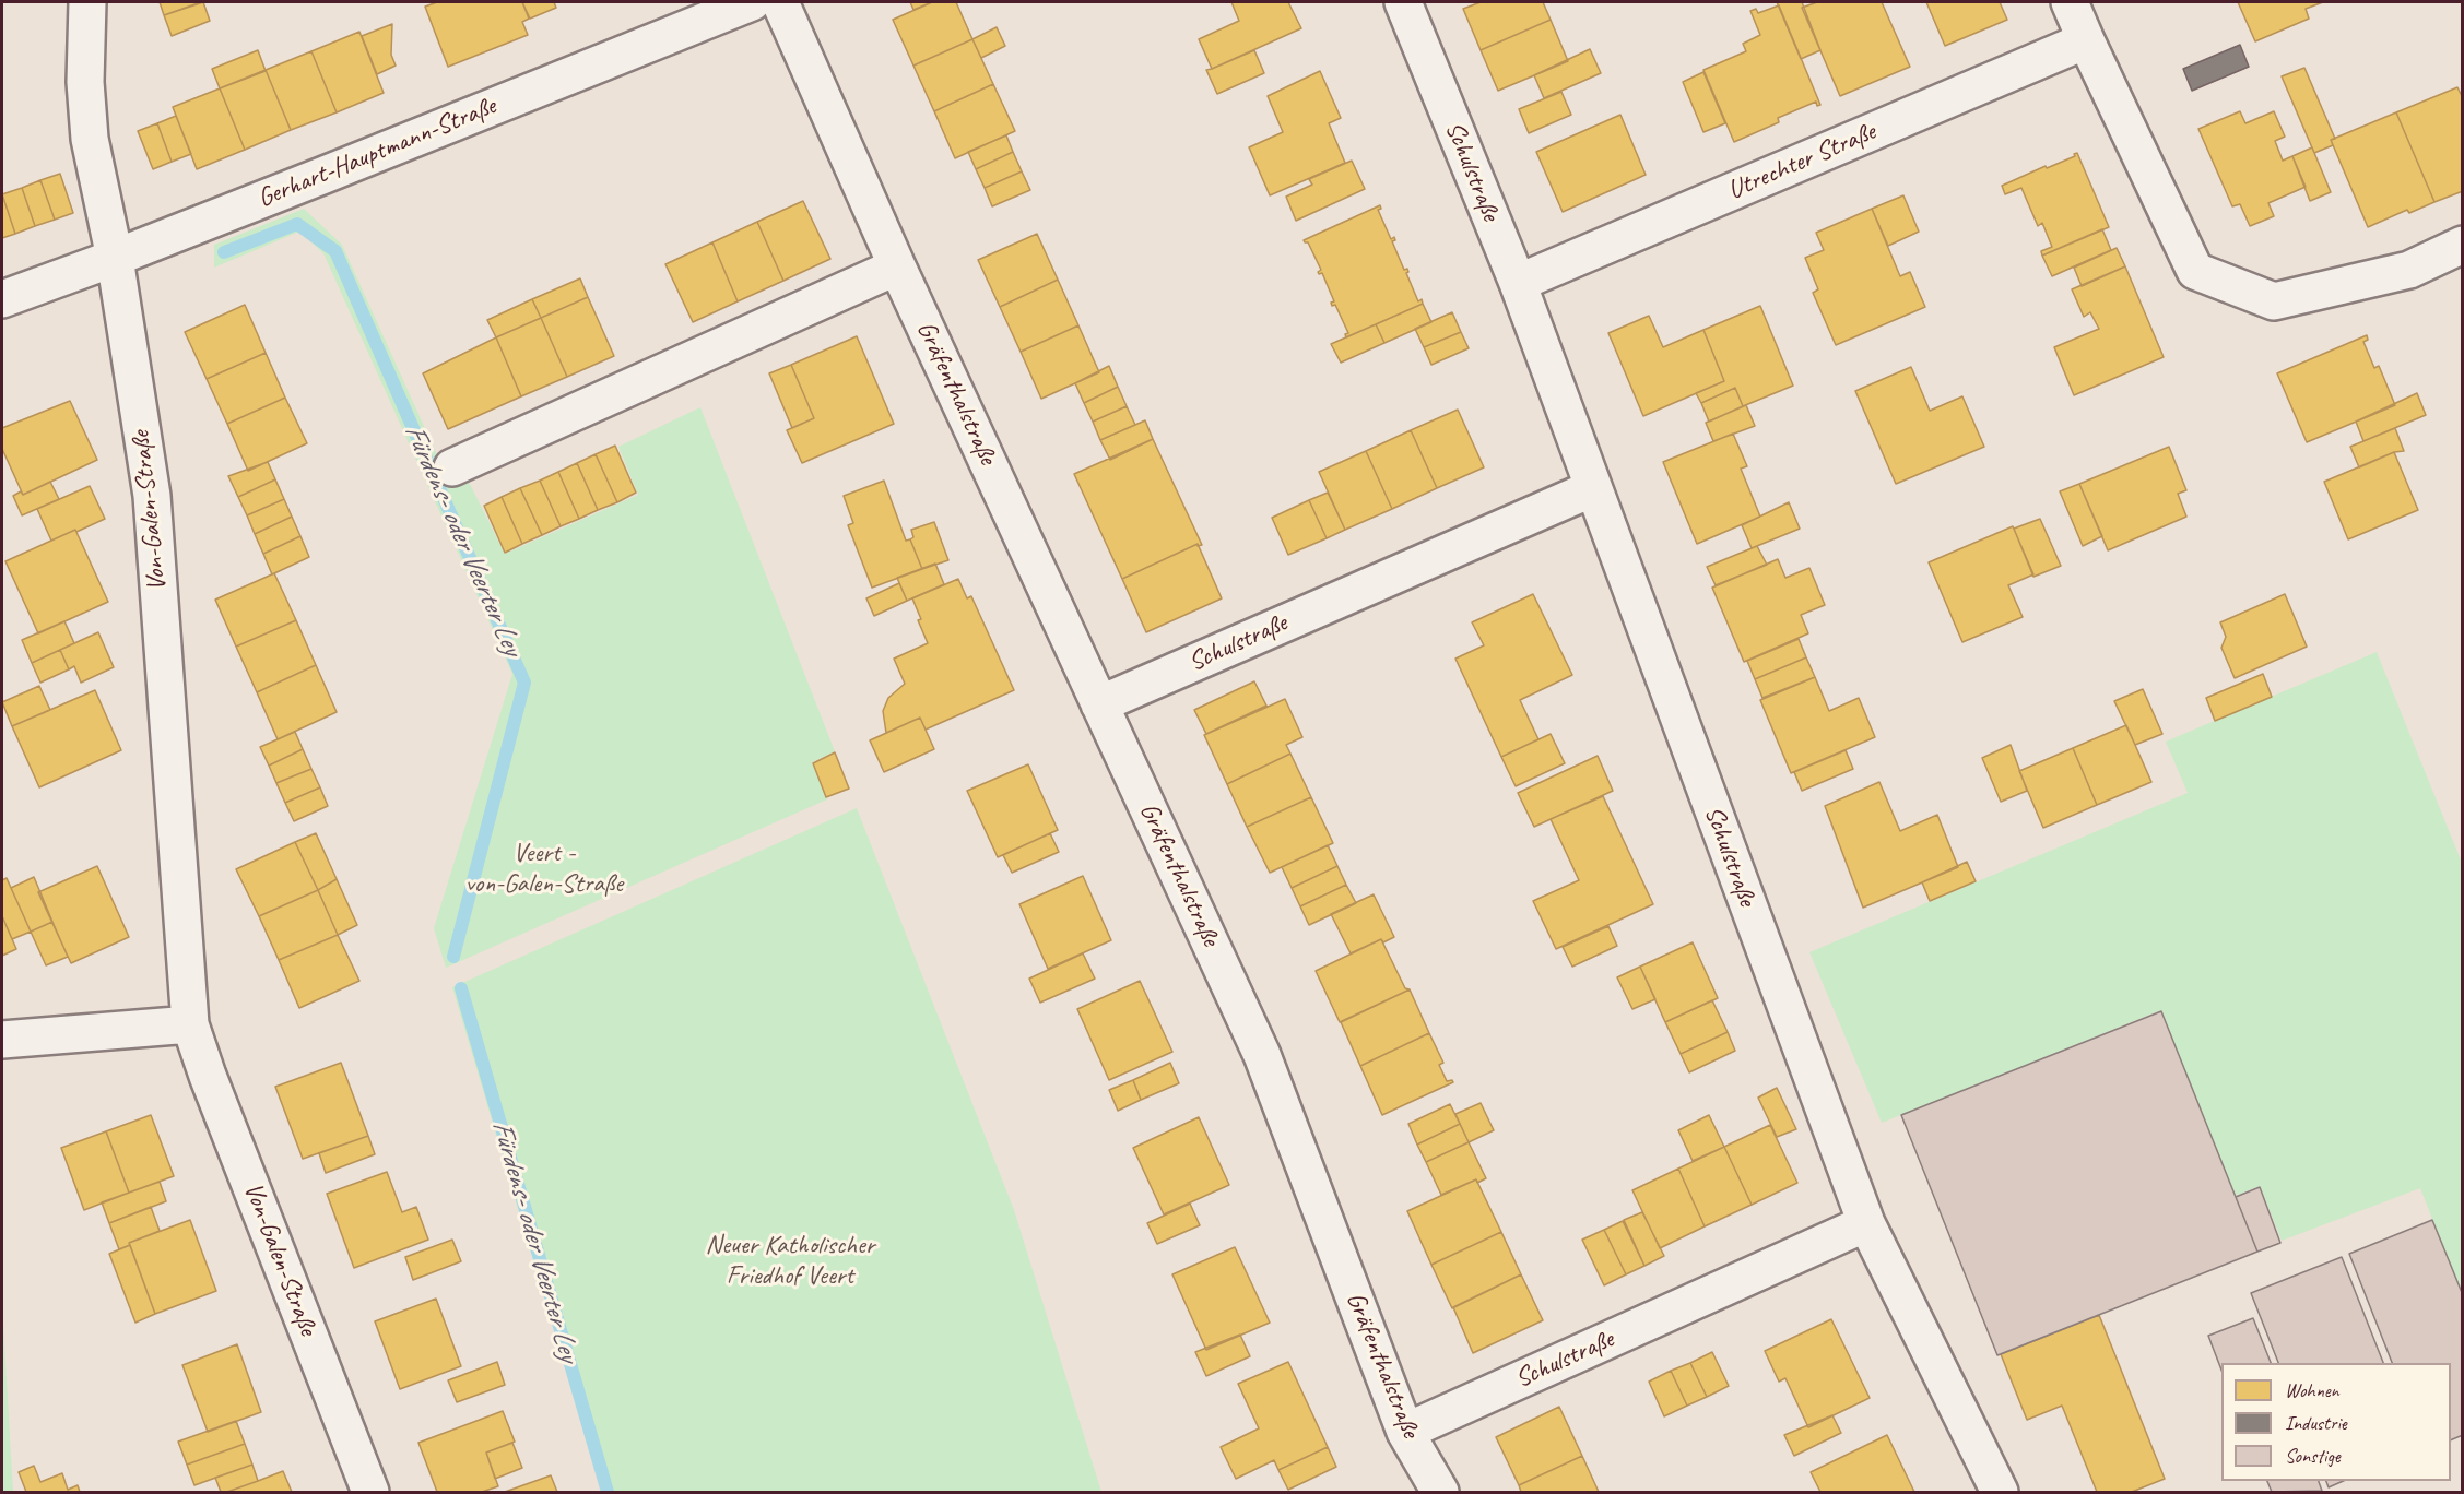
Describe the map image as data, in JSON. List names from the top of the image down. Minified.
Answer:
{"streets":{"street":["Gerhart-Hauptmann-Straße","Utrechter Straße","Schulstraße","Gräfenthalstraße","Von-Galen-Straße"]},"crossings":[["Gerhart-Hauptmann-Straße","Von-Galen-Straße"],["Utrechter Straße","Schulstraße"],["Schulstraße","Gräfenthalstraße"]],"water":["Fürdens- oder Veerter Ley"],"parks":["Veert - von-Galen-Straße","Neuer Katholischer Friedhof Veert"],"legend":["Wohnen","Industrie","Sonstige"]}
